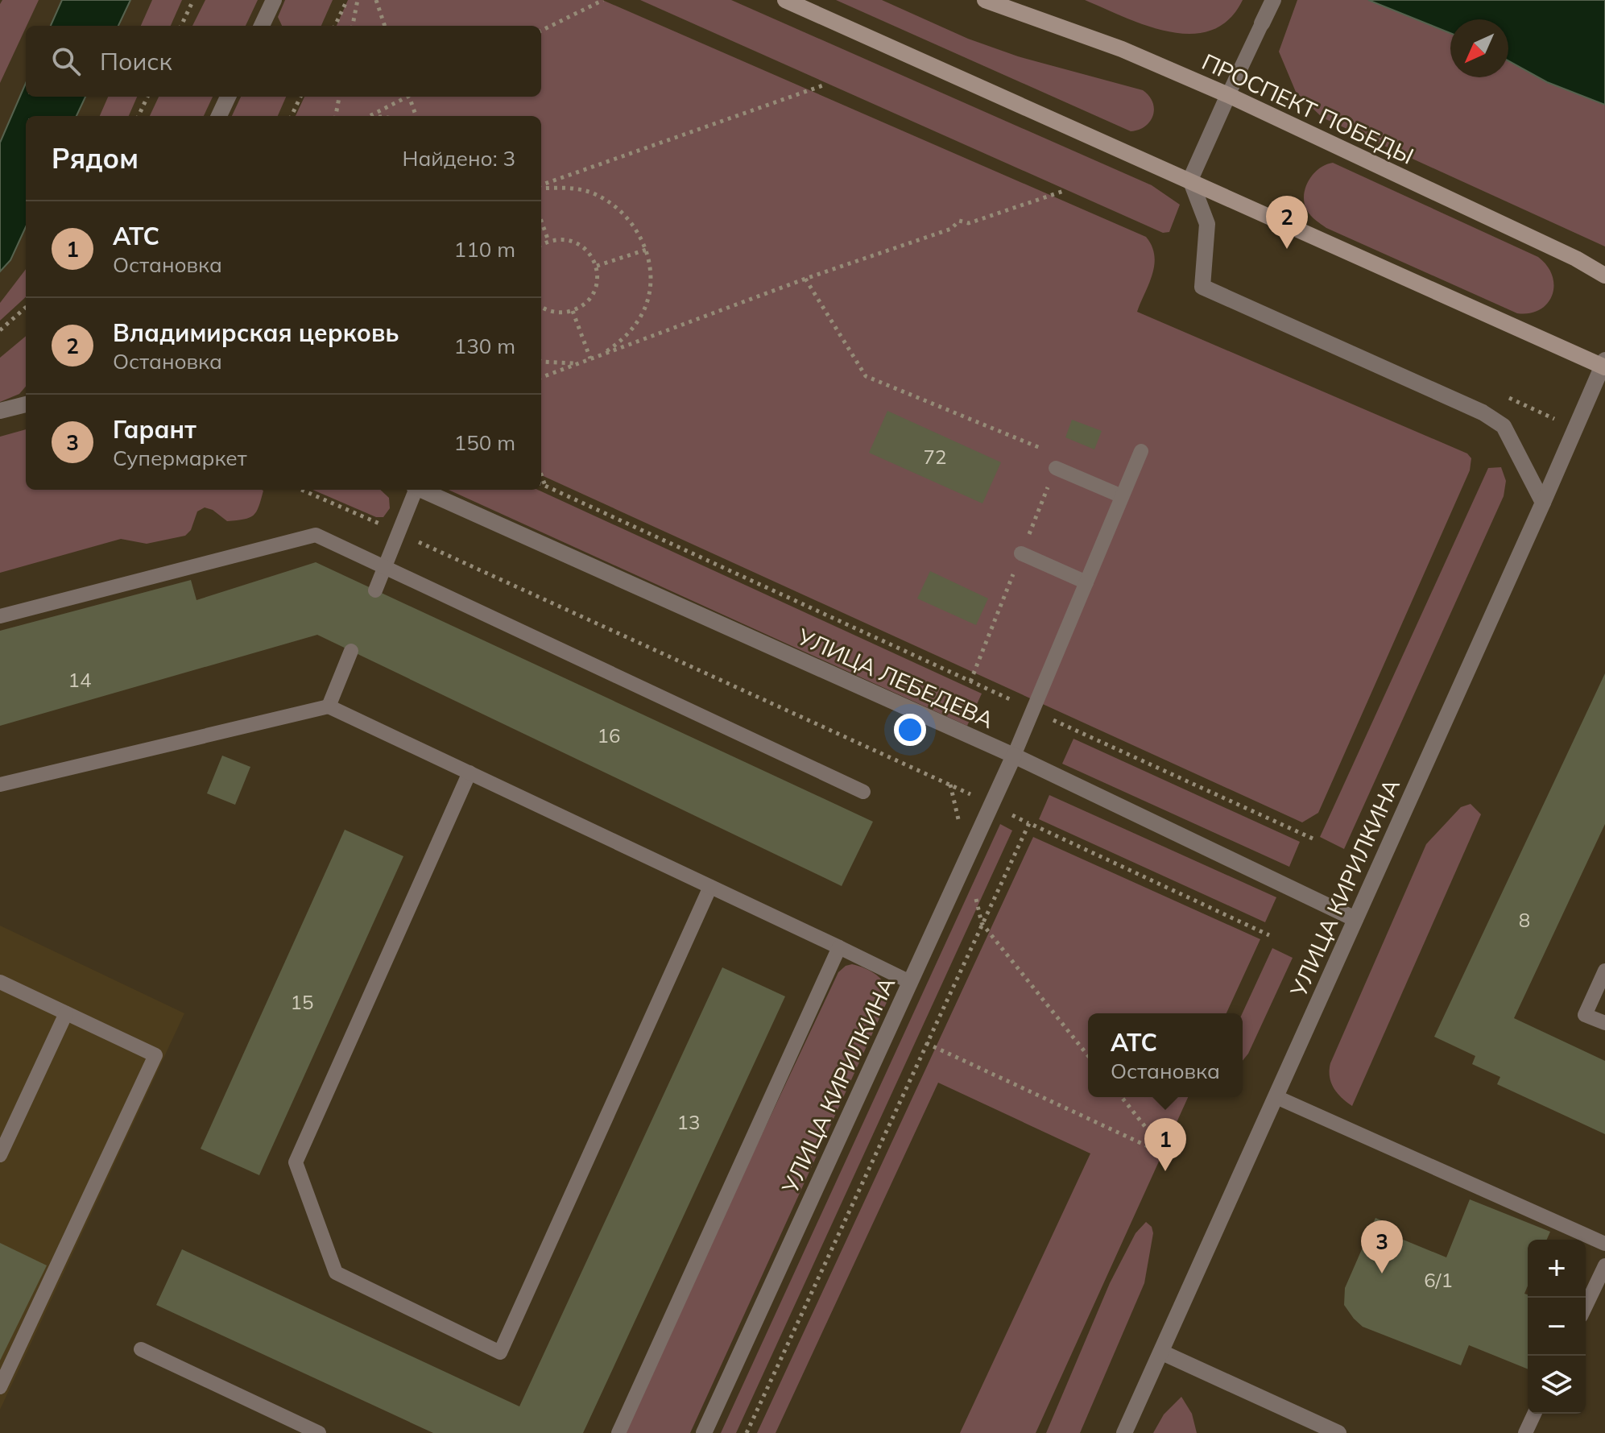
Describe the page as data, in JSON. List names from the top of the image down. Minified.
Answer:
{"streets":{"main road":["ПРОСПЕКТ ПОБЕДЫ"],"street":["УЛИЦА ЛЕБЕДЕВА","УЛИЦА КИРИЛКИНА"]},"crossings":[["УЛИЦА ЛЕБЕДЕВА","УЛИЦА КИРИЛКИНА"]],"house_numbers":["72","14","16","8","15","13","6/1"],"north":"bottom left","page":{"search":"Поиск","heading":["Рядом","Найдено: 3"],"pins":["2","1","3"],"list":[{"mark":"1","name":"АТС","note":"Остановка","value":"110 m"},{"mark":"2","name":"Владимирская церковь","note":"Остановка","value":"130 m"},{"mark":"3","name":"Гарант","note":"Супермаркет","value":"150 m"}],"popup":["АТС","Остановка"],"map_buttons":["+","−"]}}
